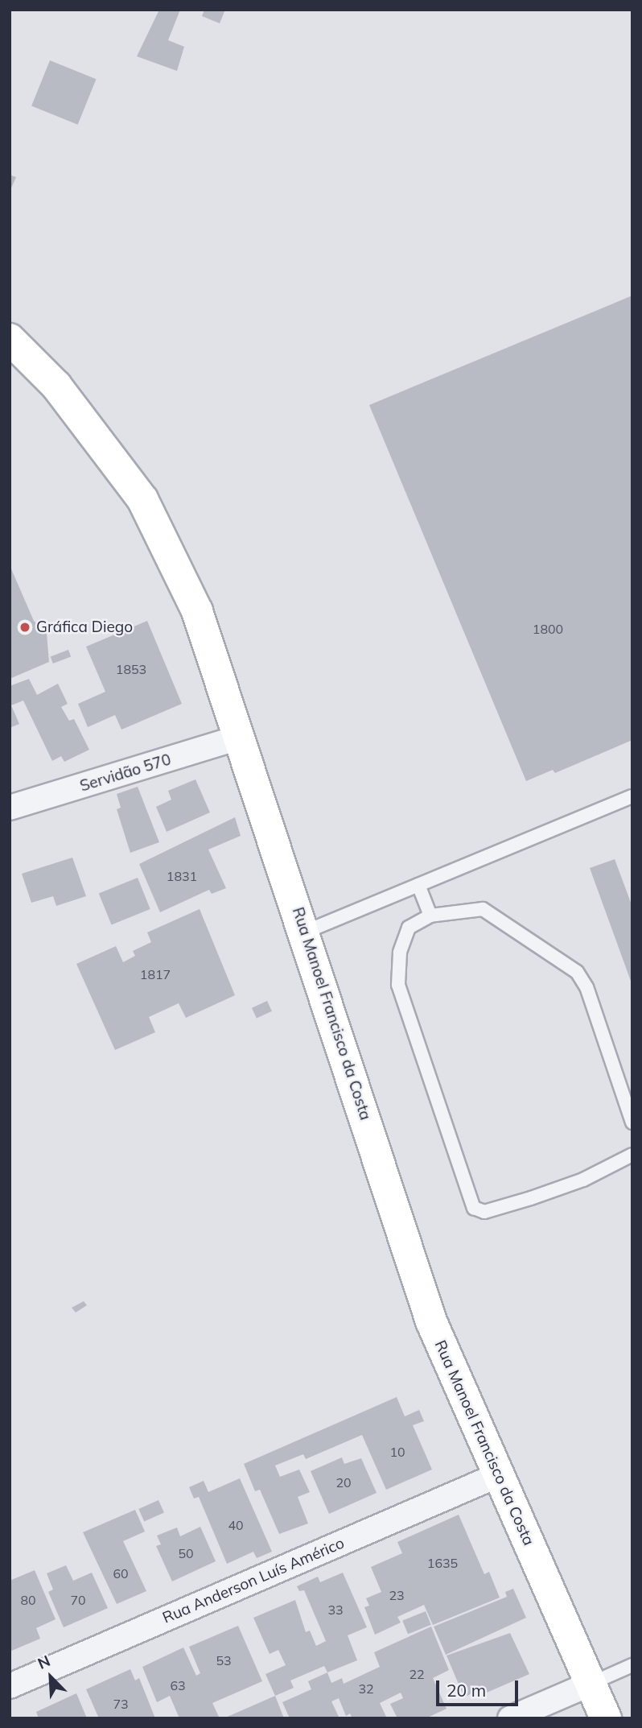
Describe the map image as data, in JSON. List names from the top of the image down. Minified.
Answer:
{"streets":{"main road":["Rua Manoel Francisco da Costa"],"street":["Servidão 570","Rua Anderson Luís Américo"]},"crossings":[["Servidão 570","Rua Manoel Francisco da Costa"],["Rua Manoel Francisco da Costa","Rua Anderson Luís Américo"]],"places":["Gráfica Diego"],"house_numbers":["1800","1853","1831","1817","10","20","40","50","1635","60","23","80","70","33","53","22","63","32","73"],"scale_bar":"20 m","north":"top left"}
